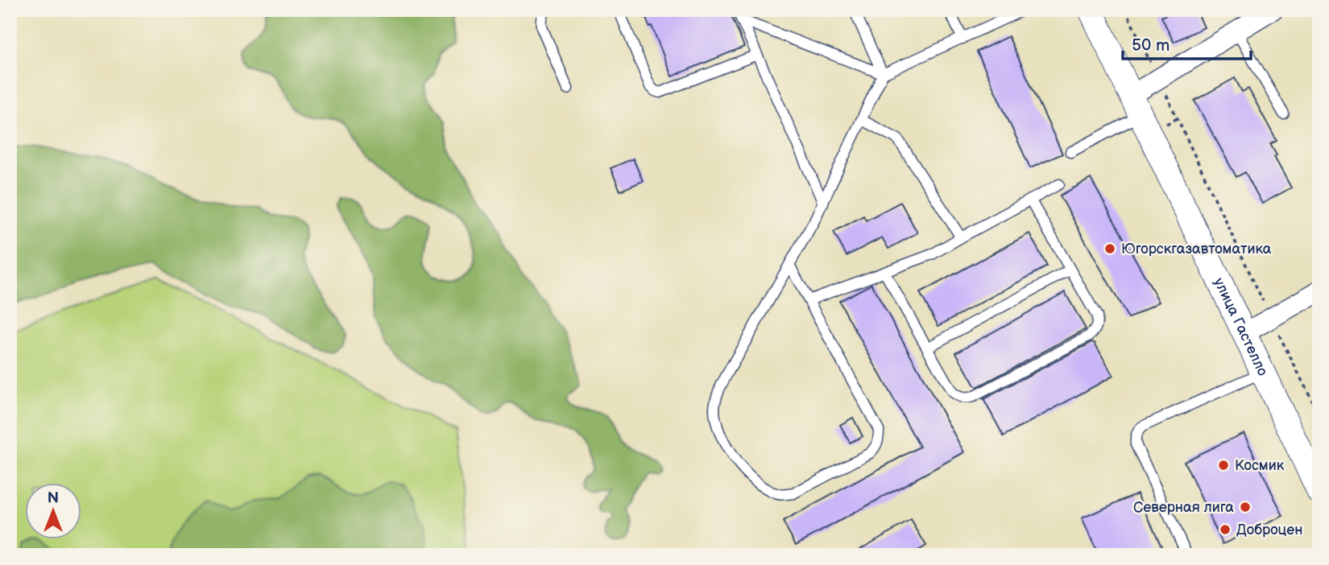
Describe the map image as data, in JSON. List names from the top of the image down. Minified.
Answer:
{"streets":{"street":["улица Гастелло"]},"places":["Югорскгазавтоматика","Космик","Северная лига","Доброцен"],"scale_bar":"50 m","north":"top"}
